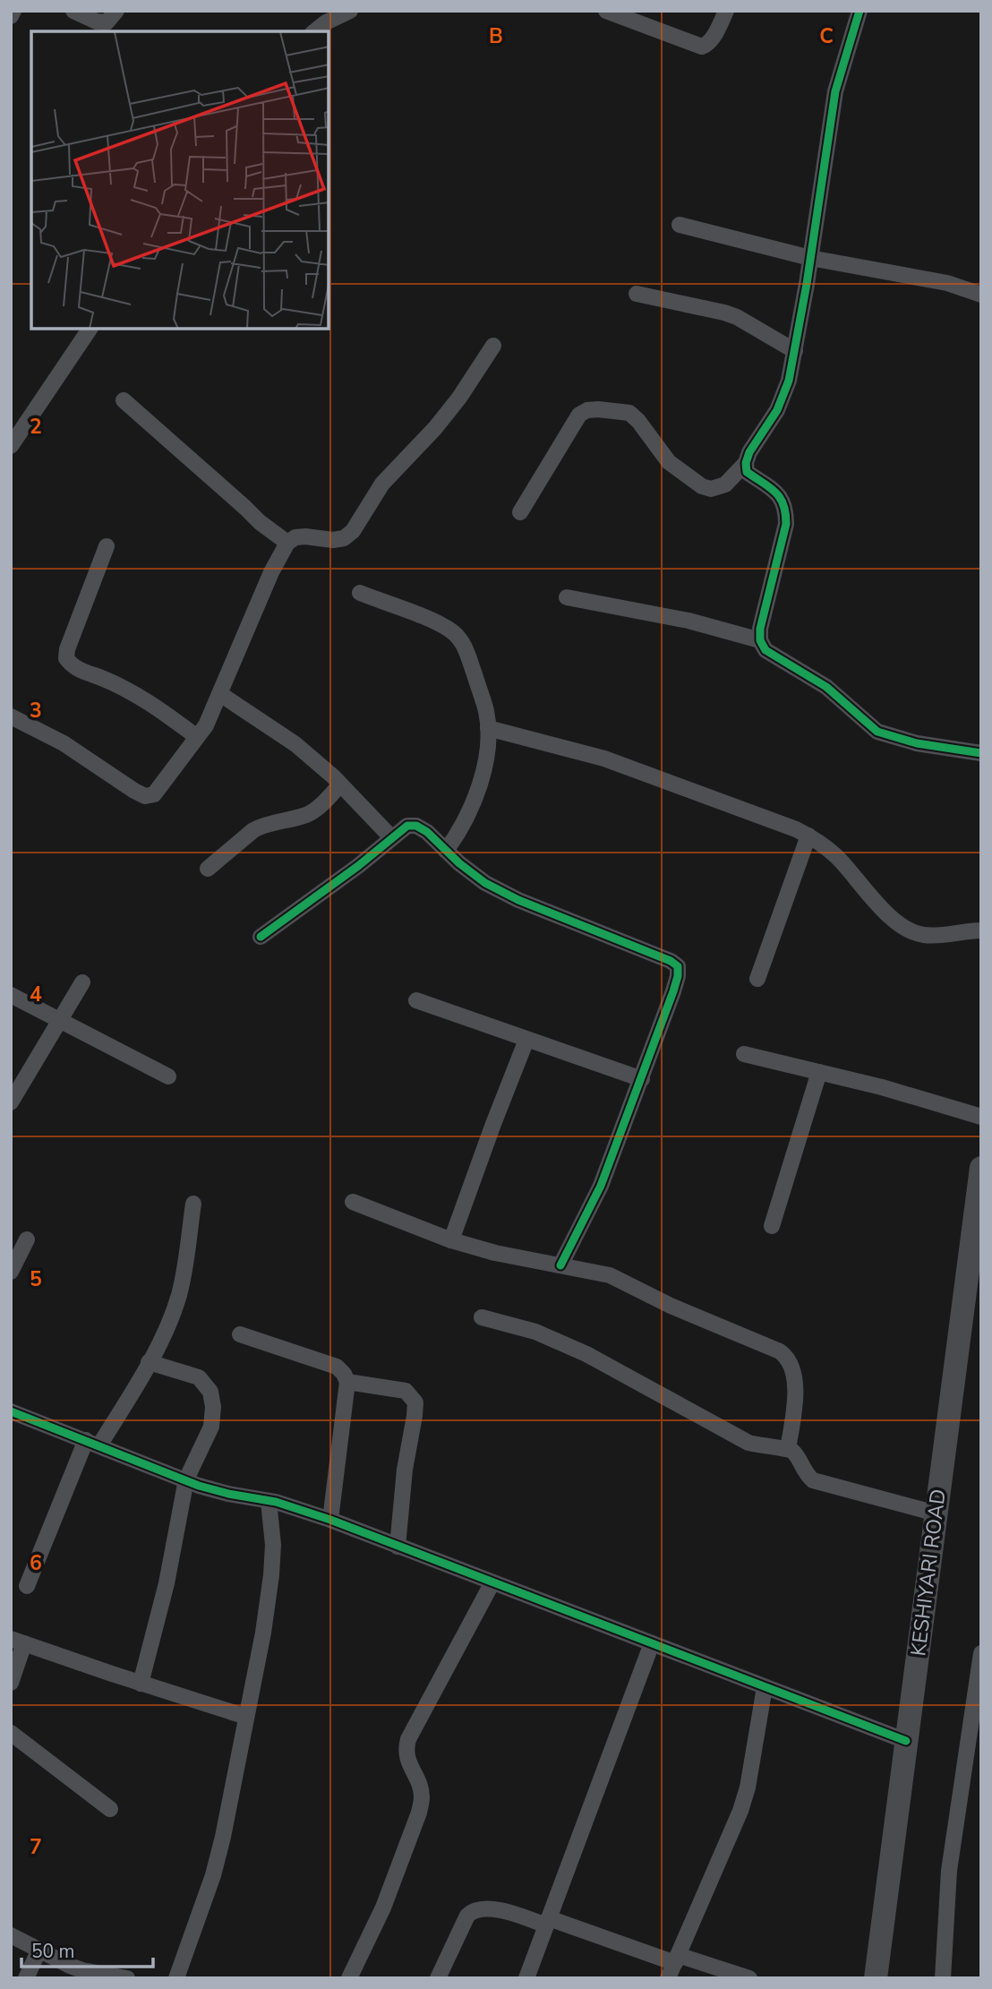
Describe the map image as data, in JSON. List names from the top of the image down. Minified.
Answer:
{"streets":{"main road":["KESHIYARI ROAD"]},"scale_bar":"50 m","grid":{"columns":["B","C"],"rows":["2","3","4","5","6","7"]}}
